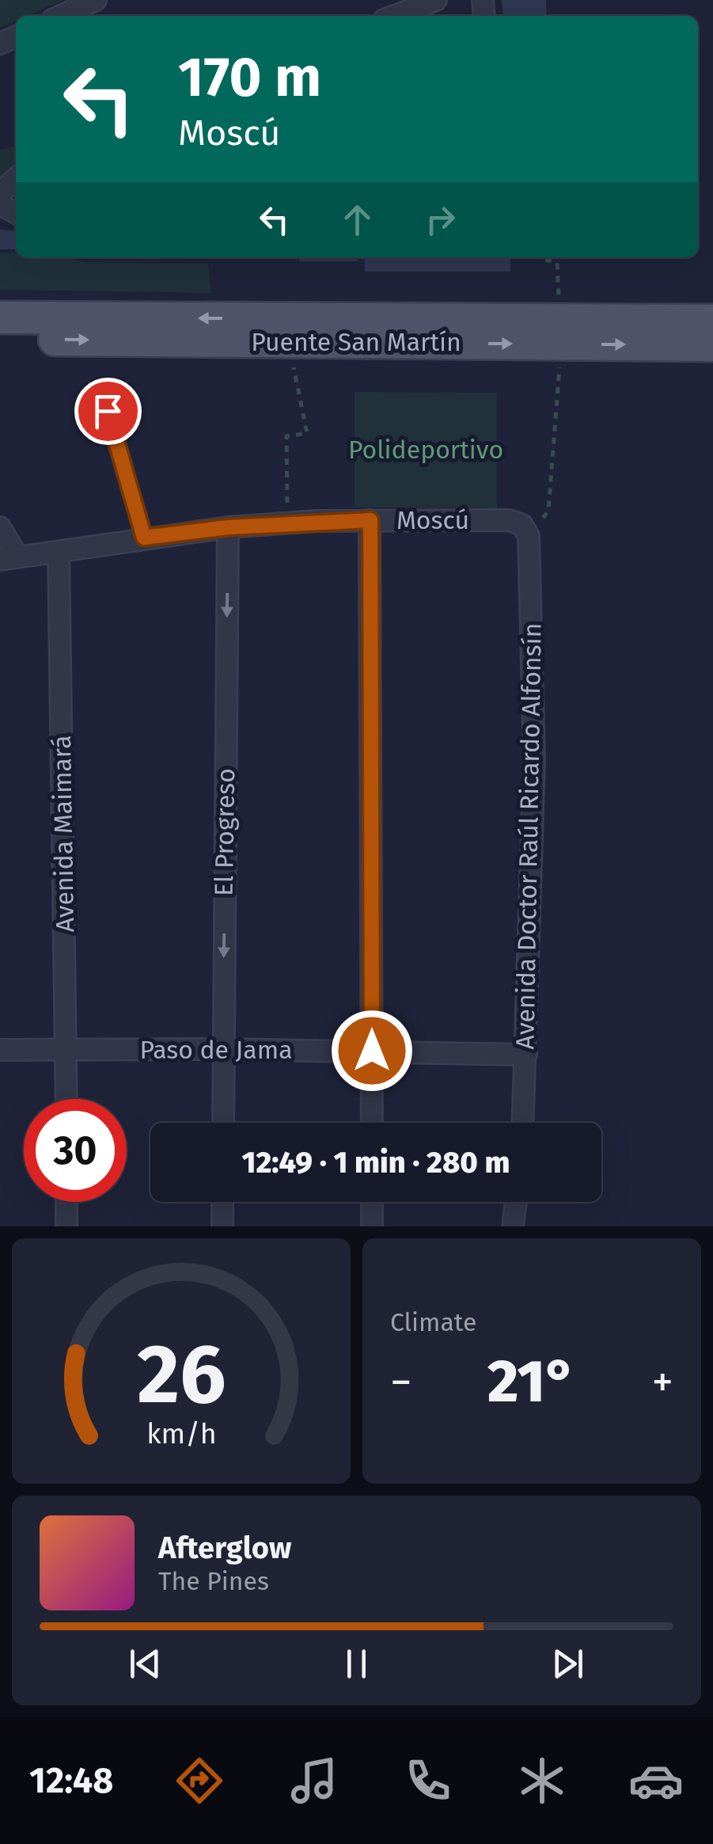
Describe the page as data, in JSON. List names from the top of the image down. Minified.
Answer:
{"streets":{"main road":["Puente San Martín"],"street":["Moscú","El Progreso","Avenida Maimará","Avenida Doctor Raúl Ricardo Alfonsín","Paso de Jama"]},"crossings":[["Moscú","El Progreso"],["Moscú","Avenida Maimará"],["Moscú","Avenida Doctor Raúl Ricardo Alfonsín"],["El Progreso","Paso de Jama"],["Avenida Maimará","Paso de Jama"],["Avenida Doctor Raúl Ricardo Alfonsín","Paso de Jama"]],"parks":["Polideportivo"],"page":{"turn":["170 m","Moscú"],"limit":"30","trip":"12:49 · 1 min · 280 m","tile":"Climate","heat":["−","21°","+"],"song":["Afterglow","The Pines"],"tabs":"12:48","gauge":["26","km/h"]}}
